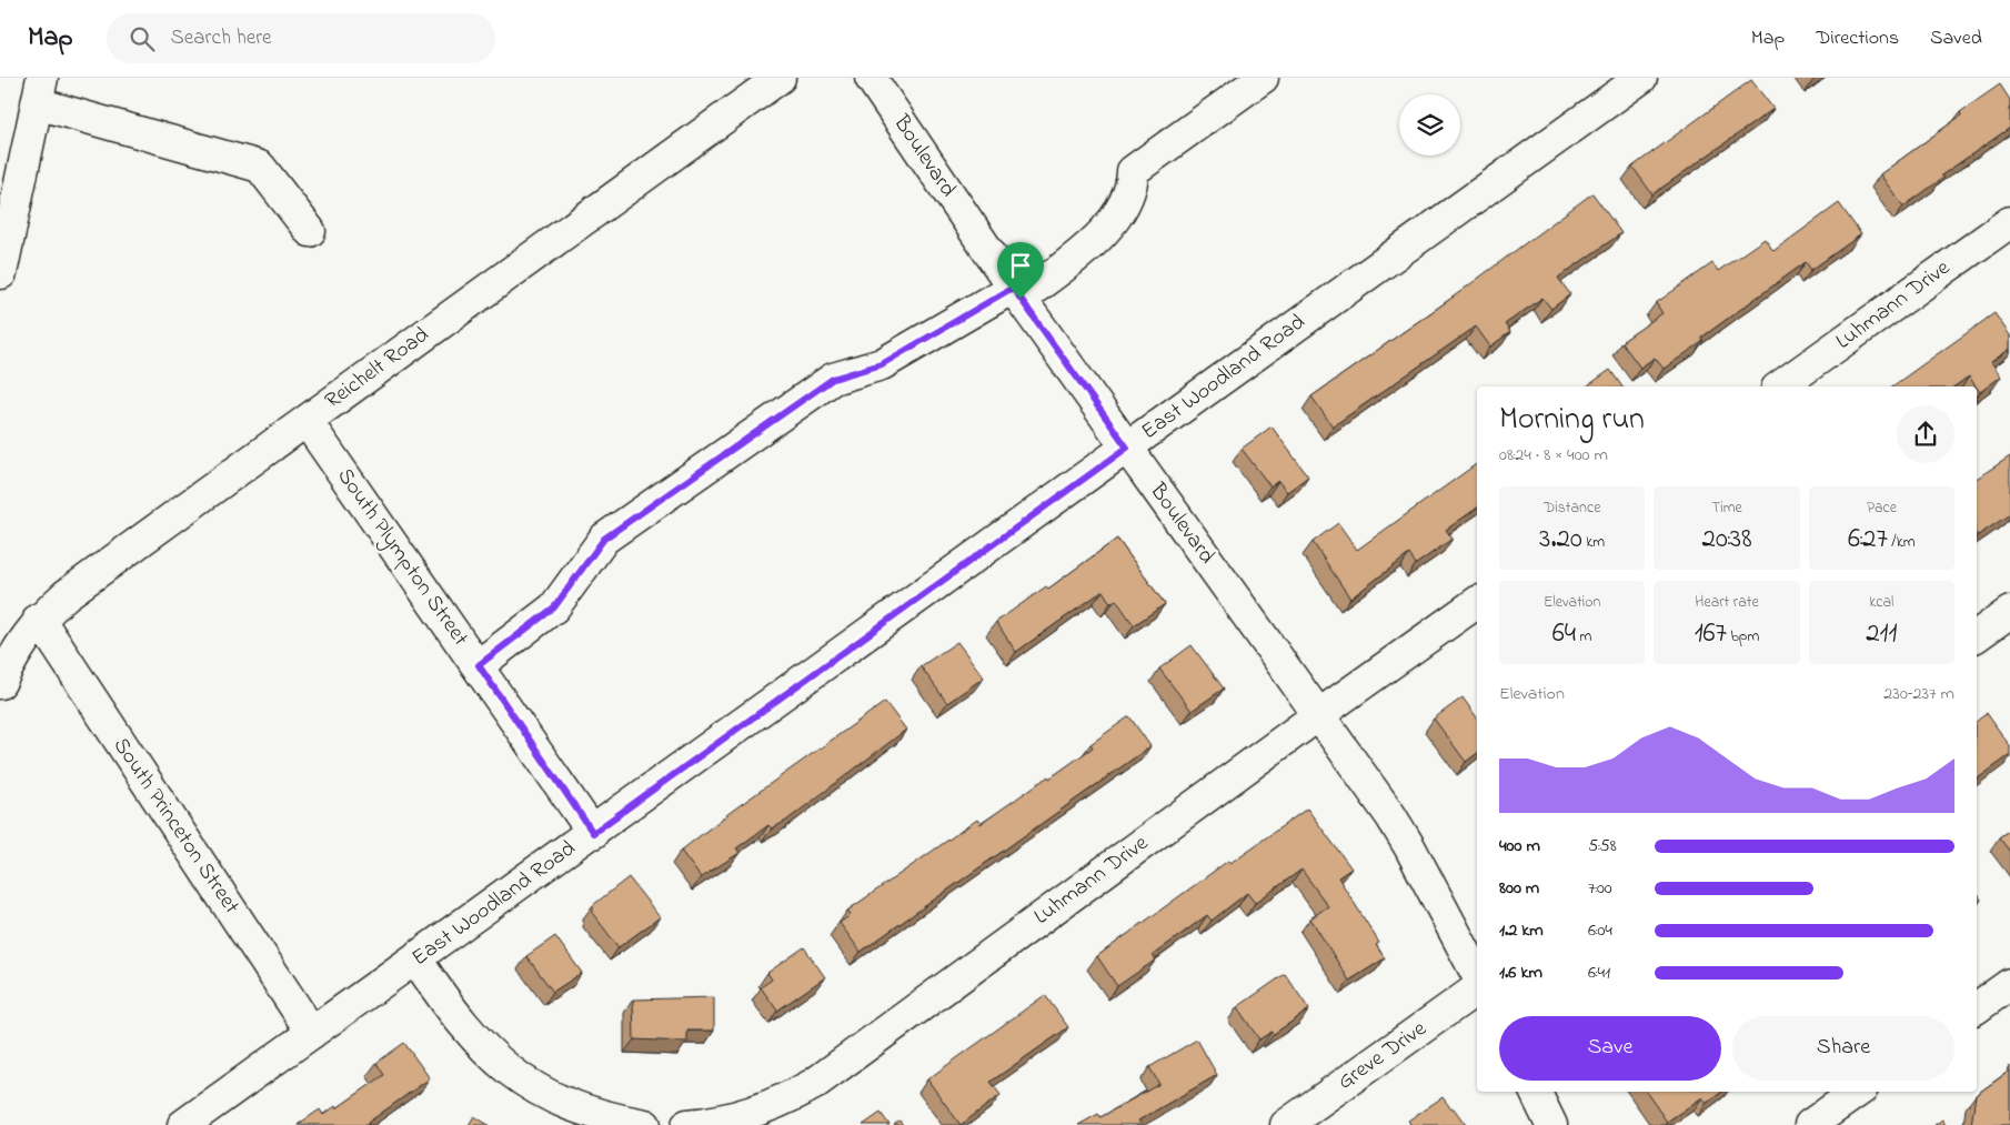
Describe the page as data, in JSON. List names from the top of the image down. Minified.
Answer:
{"streets":{"street":["Boulevard","Luhmann Drive","Reichelt Road","East Woodland Road","South Plympton Street","South Princeton Street","Greve Drive"]},"crossings":[["Boulevard","Luhmann Drive"],["Boulevard","East Woodland Road"],["Reichelt Road","South Plympton Street"],["Reichelt Road","South Princeton Street"],["East Woodland Road","South Plympton Street"],["East Woodland Road","South Princeton Street"]],"page":{"header":"Map","search":"Search here","nav":["Map","Directions","Saved"],"heading":["Morning run","08:24 · 8 × 400 m"],"stats":[["Distance","3.20 km"],["Time","20:38"],["Pace","6:27 /km"],["Elevation","64 m"],["Heart rate","167 bpm"],["kcal","211"]],"chart":["Elevation","230–237 m"],"list":[{"name":"400 m","note":"5:58"},{"name":"800 m","note":"7:00"},{"name":"1.2 km","note":"6:04"},{"name":"1.6 km","note":"6:41"}],"buttons":["Save","Share"]}}
